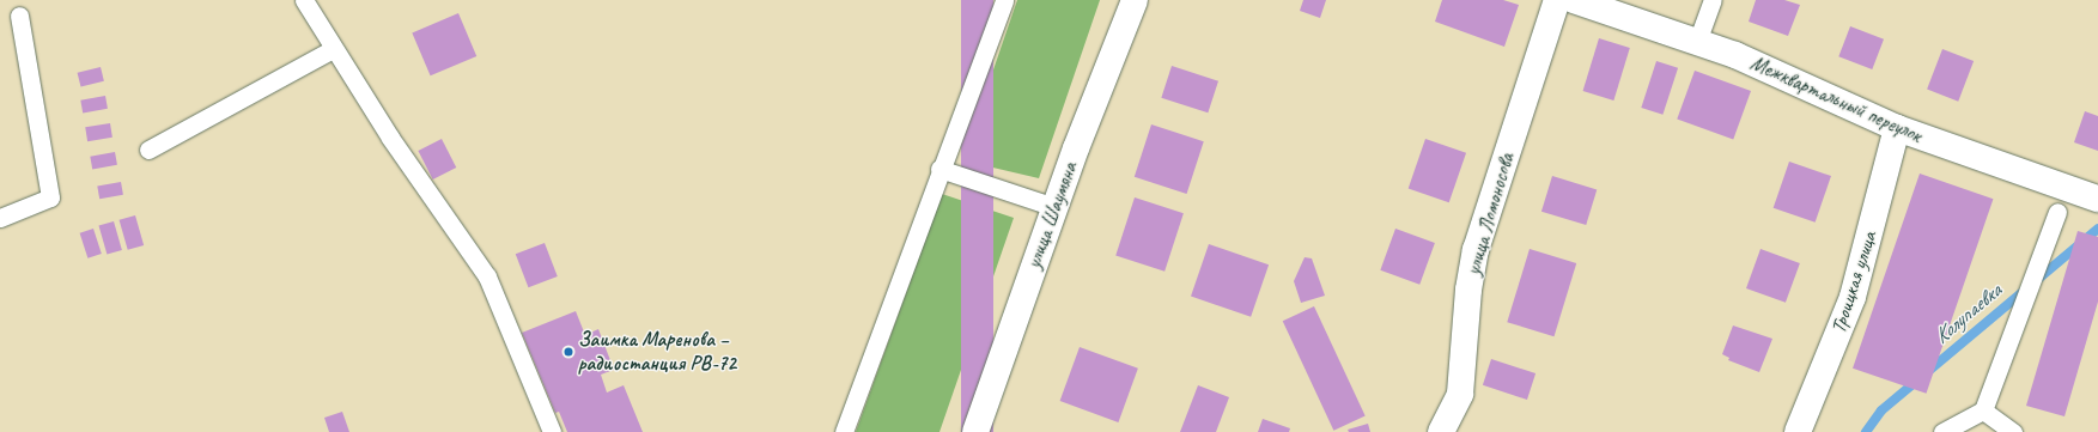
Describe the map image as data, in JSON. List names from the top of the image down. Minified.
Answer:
{"streets":{"street":["Межквартальный переулок","улица Ломоносова","улица Шаумяна","Троицкая улица"]},"crossings":[["Межквартальный переулок","Троицкая улица"]],"water":["Колупаевка"],"places":["Заимка Маренова – радиостанция РВ-72"]}
